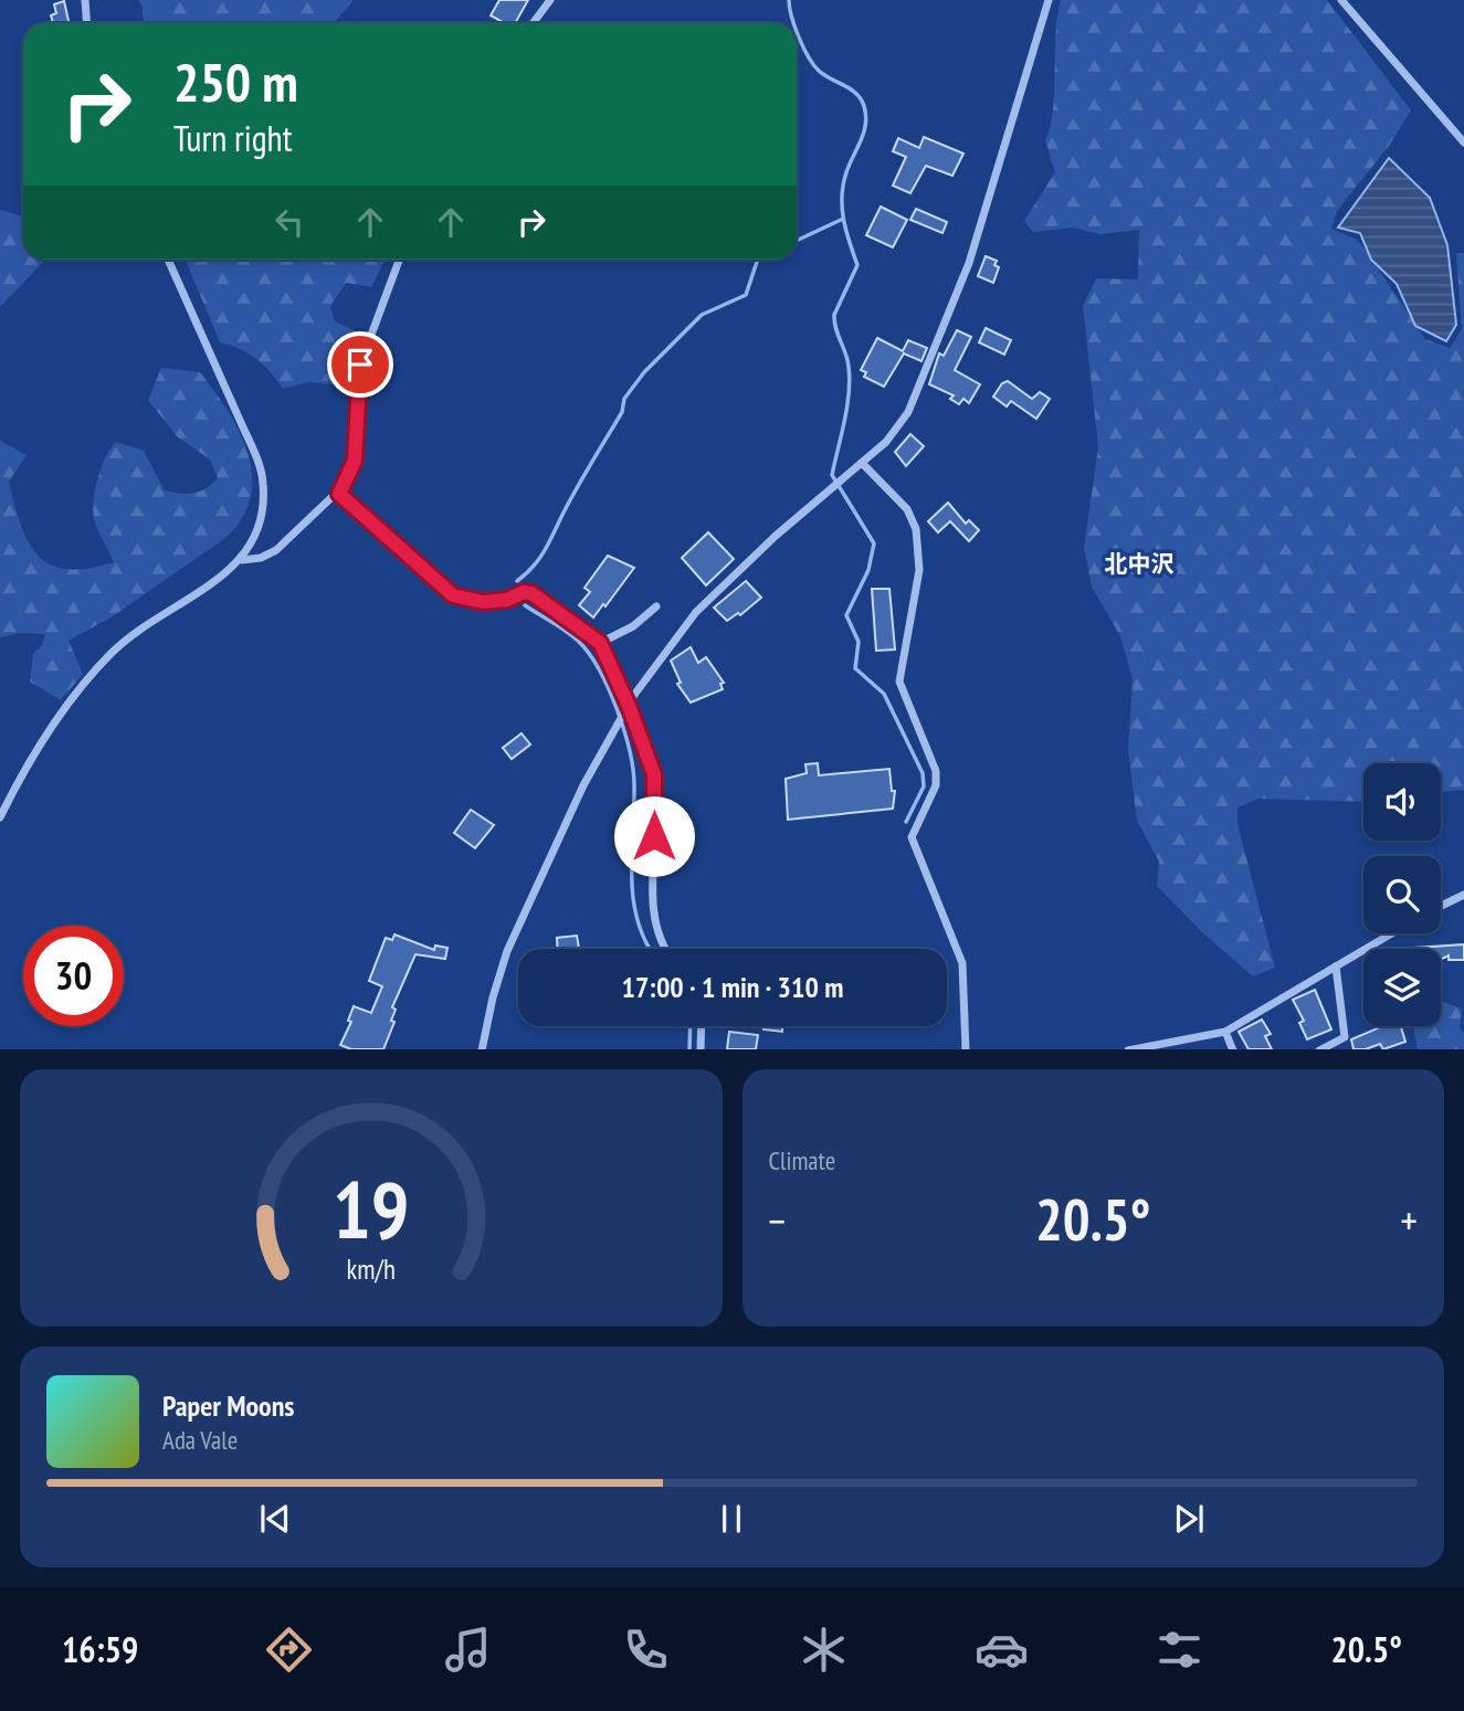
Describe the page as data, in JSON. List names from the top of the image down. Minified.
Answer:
{"districts":["北中沢"],"page":{"turn":["250 m","Turn right"],"limit":"30","trip":"17:00 · 1 min · 310 m","tile":"Climate","heat":["−","20.5°","+"],"song":["Paper Moons","Ada Vale"],"tabs":["16:59","20.5°"],"gauge":["19","km/h"]}}
